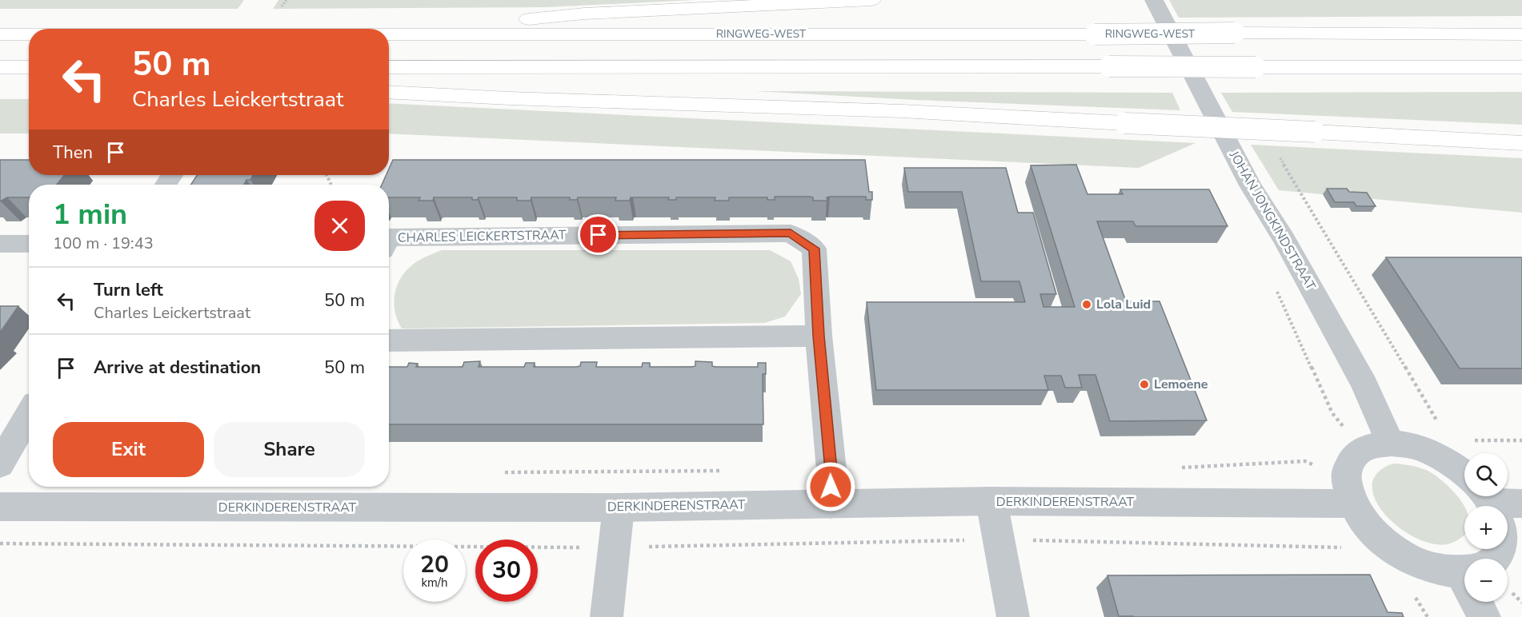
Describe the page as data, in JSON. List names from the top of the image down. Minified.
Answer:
{"streets":{"highway":["RINGWEG-WEST"],"street":["JOHAN JONGKINDSTRAAT","CHARLES LEICKERTSTRAAT","DERKINDERENSTRAAT"]},"crossings":[["CHARLES LEICKERTSTRAAT","DERKINDERENSTRAAT"]],"places":["Lola Luid","Lemoene"],"page":{"turn":["50 m","Charles Leickertstraat"],"then":"Then","heading":["1 min","100 m · 19:43"],"list":[{"name":"Turn left","note":"Charles Leickertstraat","value":"50 m"},{"name":"Arrive at destination","value":"50 m"}],"buttons":["Exit","Share"],"map_buttons":["+","−"],"speed":"20 km/h","limit":"30"}}
